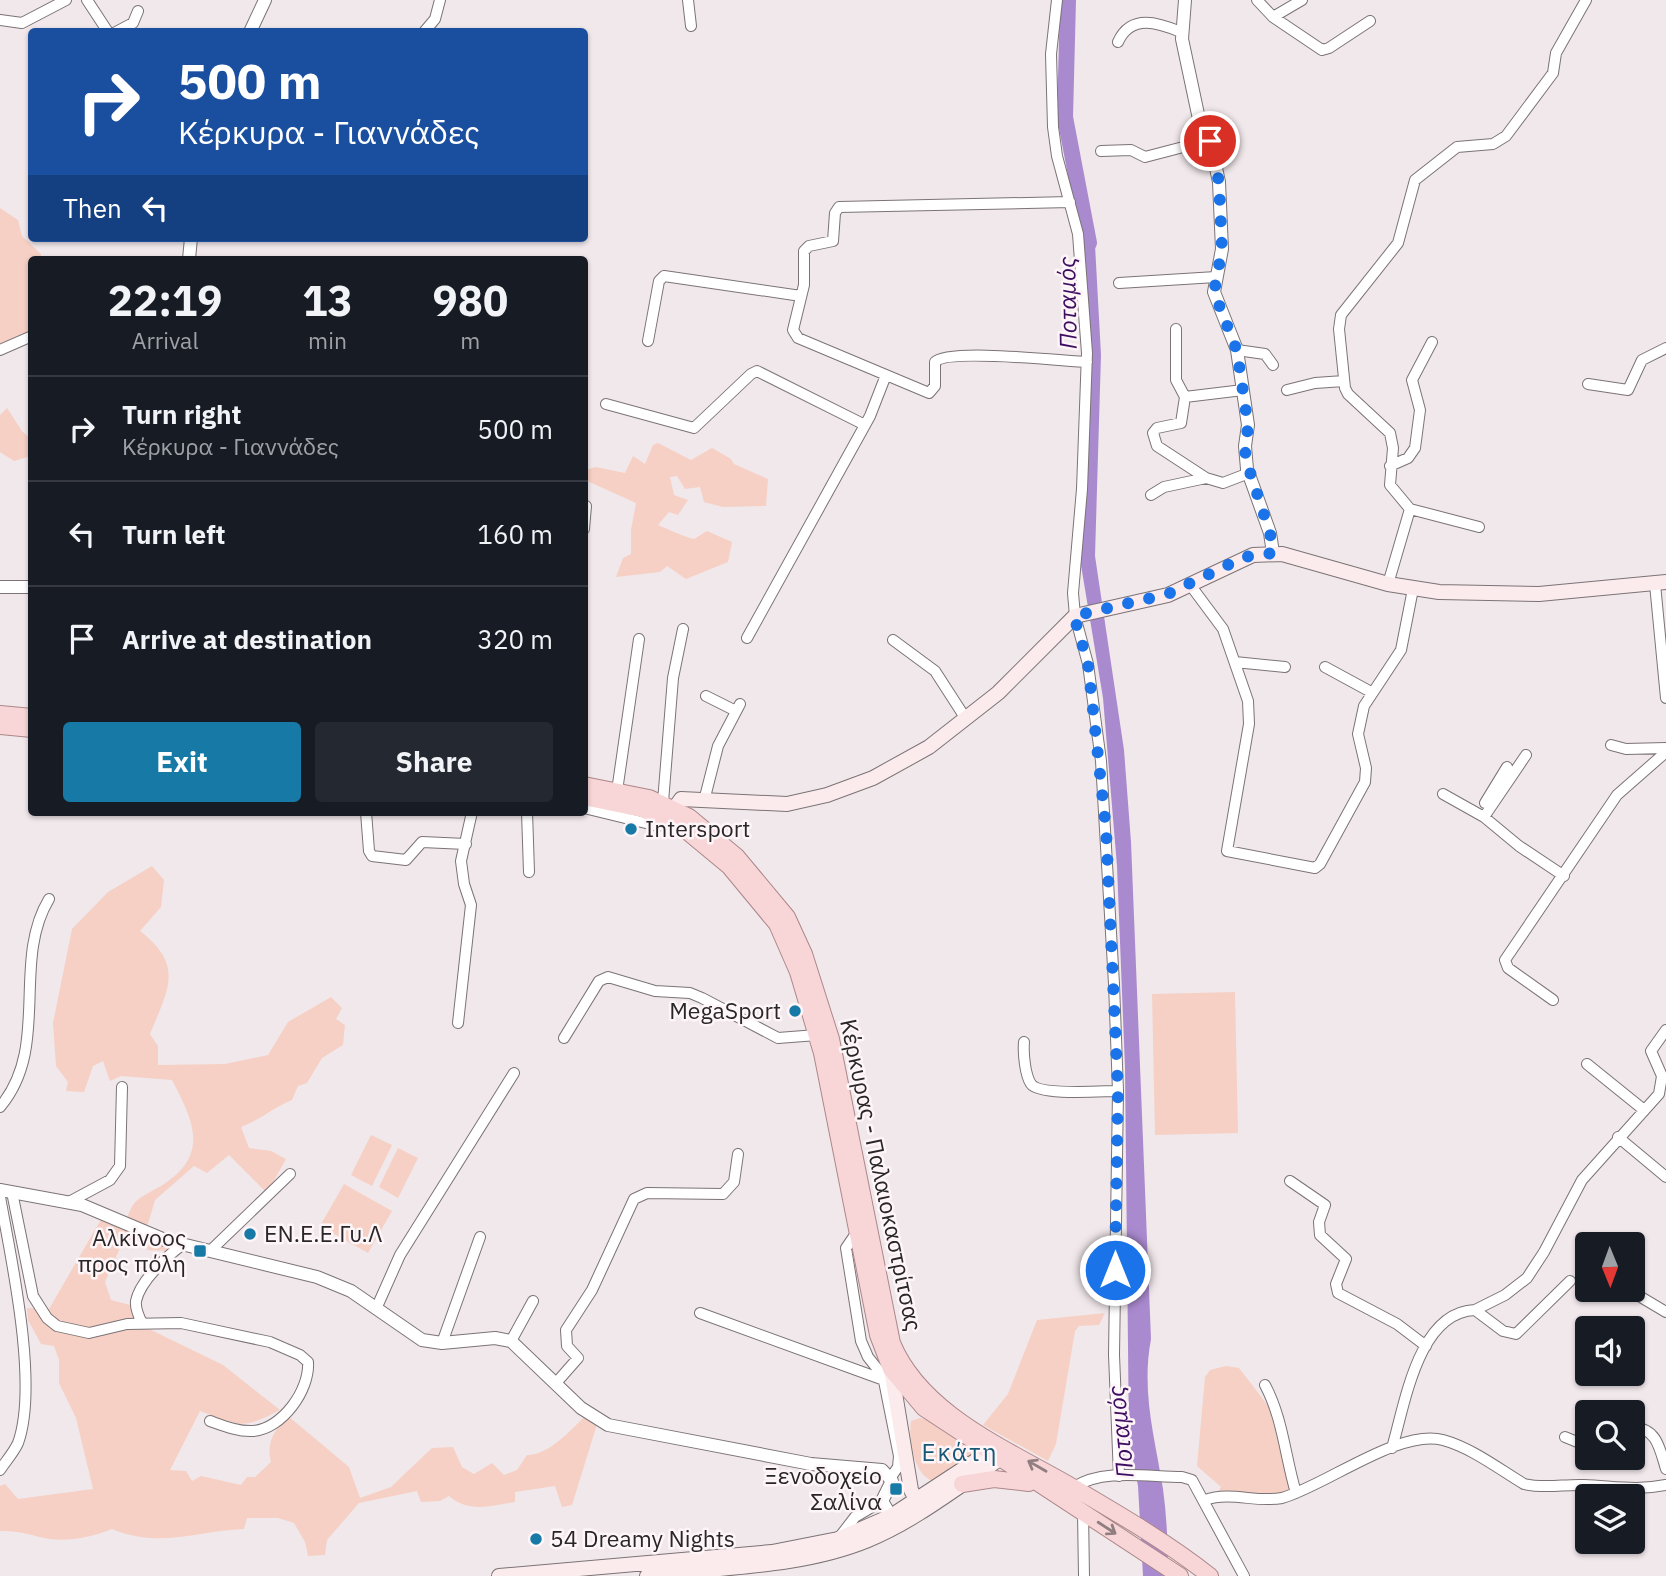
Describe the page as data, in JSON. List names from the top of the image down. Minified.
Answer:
{"streets":{"main road":["Κέρκυρας - Παλαιοκαστρίτσας"]},"districts":["Εκάτη"],"water":["Ποταμός"],"places":{"other":["Intersport","MegaSport","ΕΝ.Ε.Ε.Γυ.Λ","54 Dreamy Nights"],"transit":["Αλκίνοος προς πόλη","Ξενοδοχείο Σαλίνα"]},"north":"bottom","page":{"turn":["500 m","Κέρκυρα - Γιαννάδες"],"then":"Then","eta":["22:19","Arrival","13","min","980","m"],"list":[{"name":"Turn right","note":"Κέρκυρα - Γιαννάδες","value":"500 m"},{"name":"Turn left","value":"160 m"},{"name":"Arrive at destination","value":"320 m"}],"buttons":["Exit","Share"]}}
